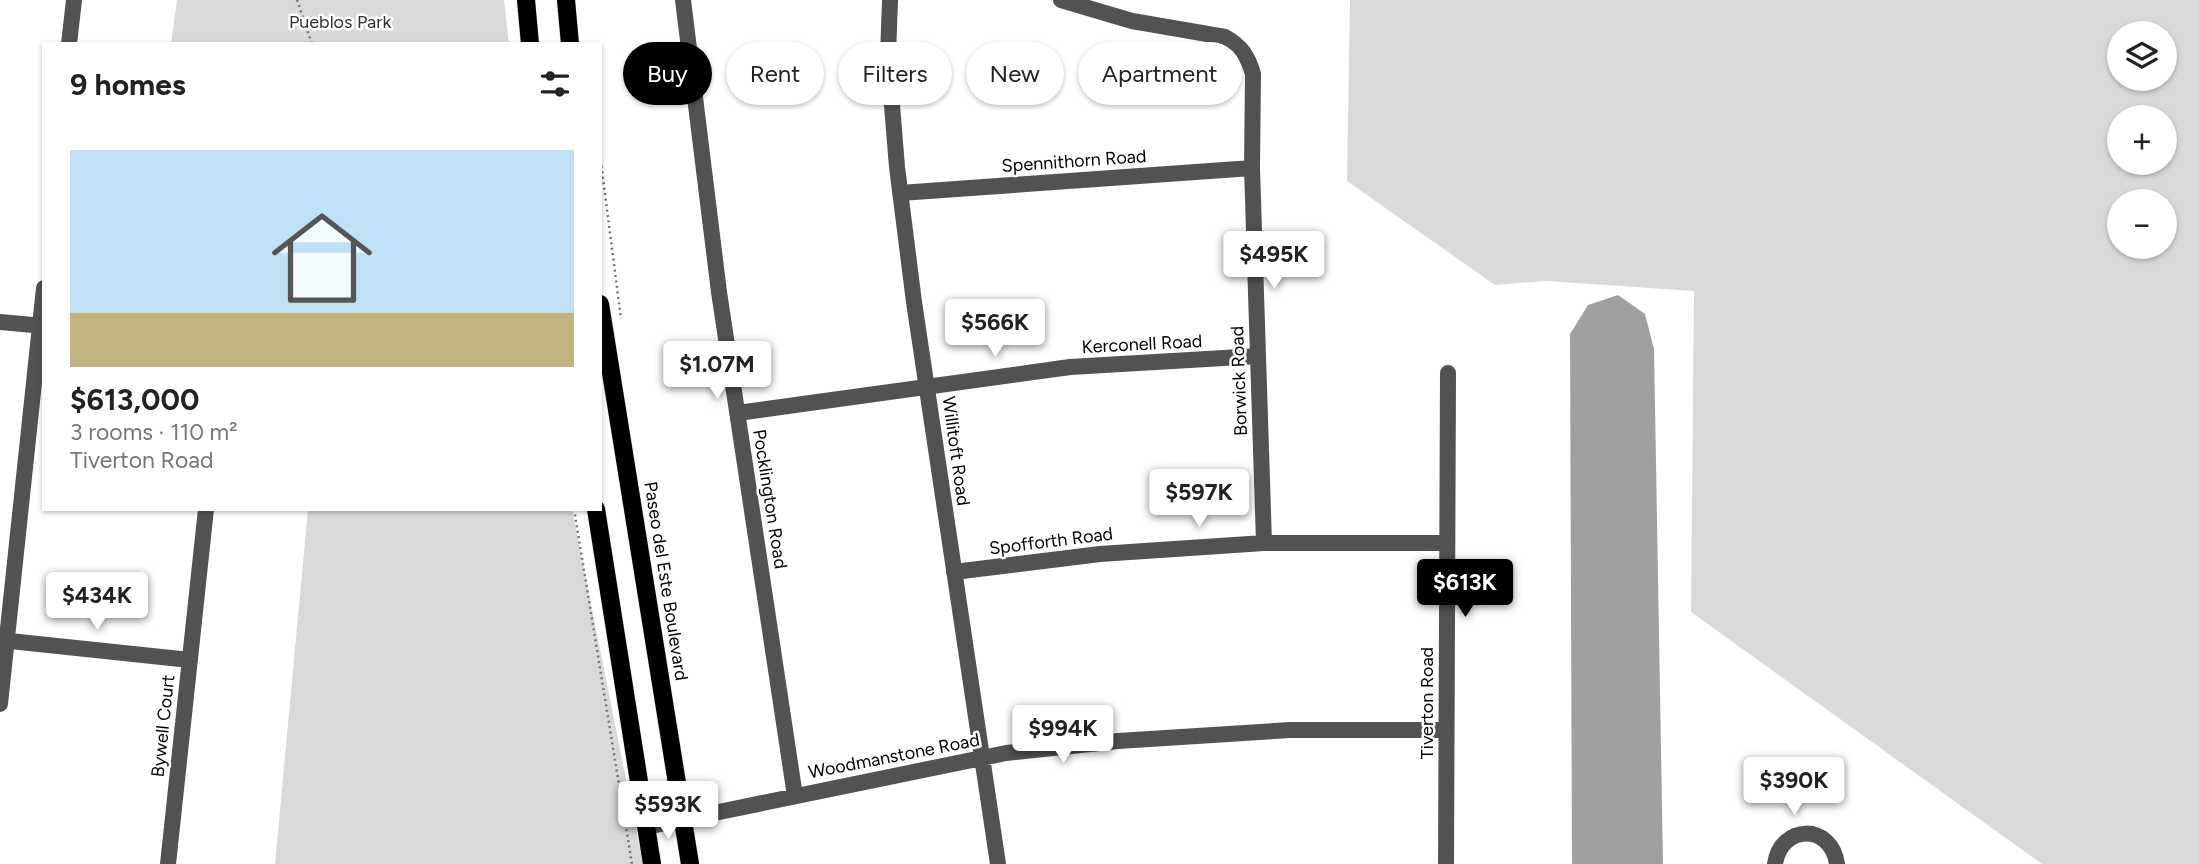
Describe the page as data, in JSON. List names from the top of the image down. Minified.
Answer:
{"streets":{"main road":["Paseo del Este Boulevard"],"street":["Spennithorn Road","Kerconell Road","Borwick Road","Willitoft Road","Pocklington Road","Spofforth Road","Tiverton Road","Bywell Court","Woodmanstone Road"]},"crossings":[["Spennithorn Road","Borwick Road"],["Spennithorn Road","Willitoft Road"],["Kerconell Road","Borwick Road"],["Kerconell Road","Willitoft Road"],["Kerconell Road","Pocklington Road"],["Borwick Road","Spofforth Road"],["Willitoft Road","Spofforth Road"],["Willitoft Road","Woodmanstone Road"],["Pocklington Road","Woodmanstone Road"],["Spofforth Road","Tiverton Road"],["Paseo del Este Boulevard","Woodmanstone Road"],["Tiverton Road","Woodmanstone Road"]],"parks":["Pueblos Park"],"page":{"map_buttons":["+","−"],"chip":["Buy","Rent","Filters","New","Apartment"],"heading":"9 homes","list":[{"name":"$613,000","note":"3 rooms · 110 m² · Tiverton Road"}],"price":["$495K","$566K","$1.07M","$597K","$613K","$434K","$994K","$390K","$593K"]}}
